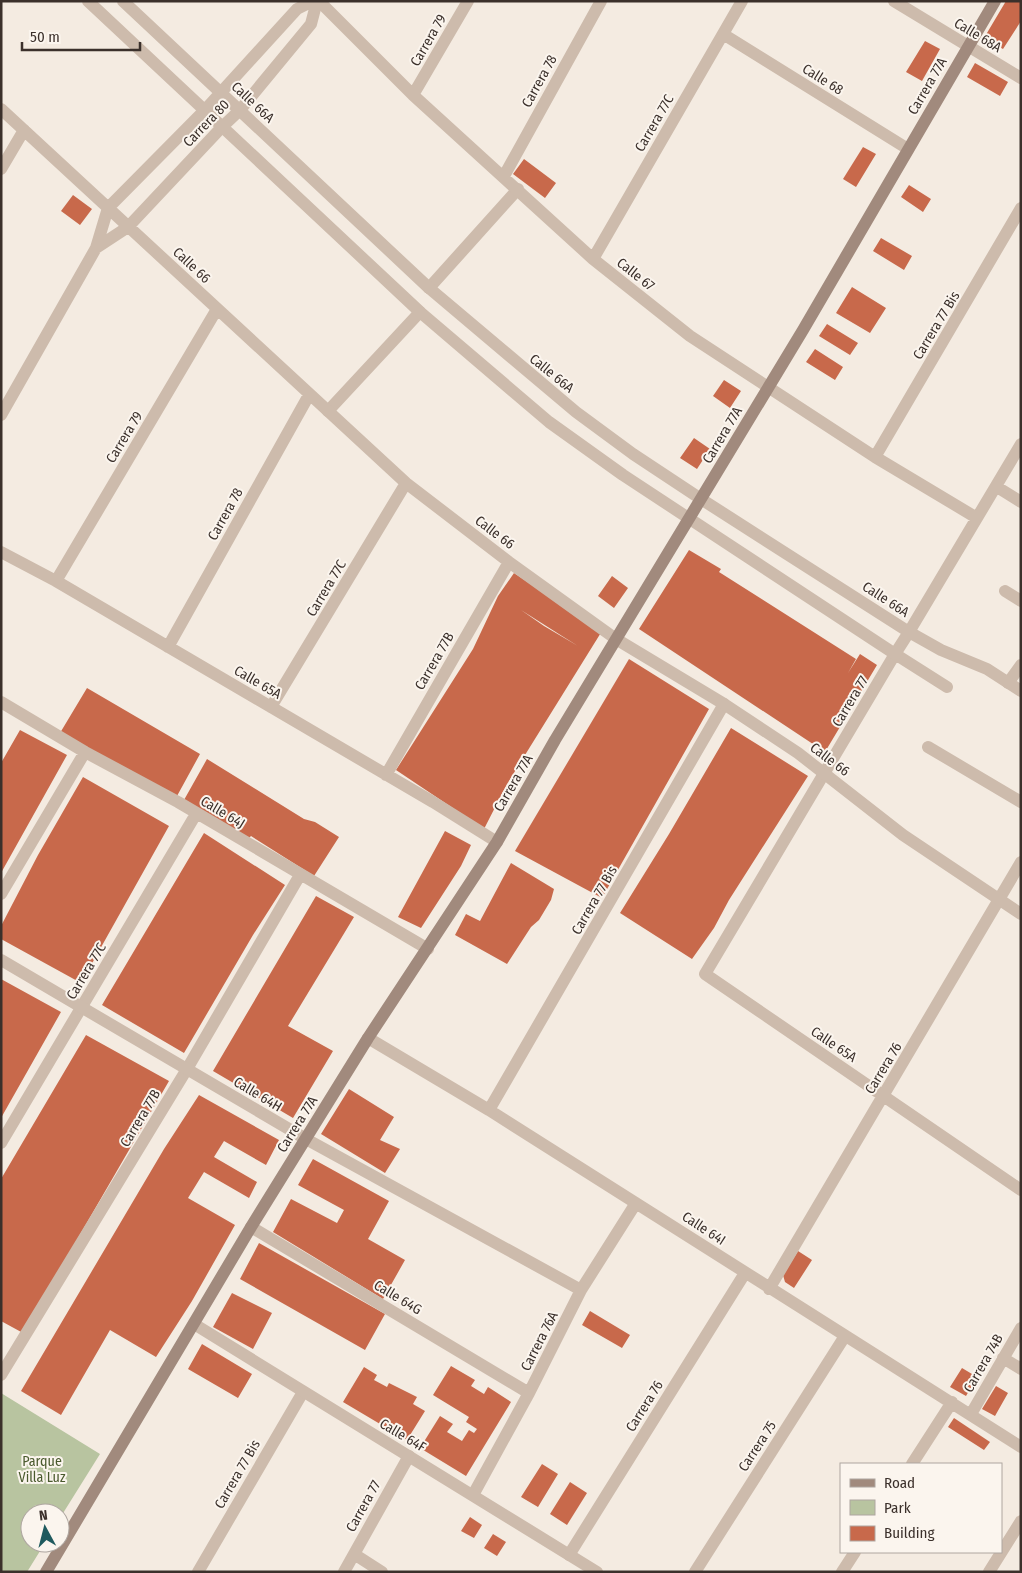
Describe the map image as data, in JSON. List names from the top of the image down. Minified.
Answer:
{"streets":{"main road":["Carrera 77A"],"street":["Calle 68A","Carrera 79","Calle 68","Carrera 78","Calle 66A","Carrera 80","Carrera 77C","Calle 66","Calle 67","Carrera 77 Bis","Carrera 77B","Calle 65A","Carrera 77","Calle 64J","Carrera 76","Calle 64H","Calle 64I","Calle 64G","Carrera 76A","Carrera 74B","Calle 64F","Carrera 75"]},"crossings":[["Calle 68A","Carrera 77A"],["Carrera 79","Calle 66"],["Carrera 79","Calle 67"],["Carrera 79","Calle 65A"],["Calle 68","Carrera 77A"],["Calle 68","Carrera 77C"],["Carrera 78","Calle 66"],["Carrera 78","Calle 67"],["Carrera 78","Calle 65A"],["Carrera 77A","Calle 66A"],["Carrera 77A","Calle 66"],["Carrera 77A","Calle 67"],["Carrera 77A","Calle 65A"],["Carrera 77A","Calle 64J"],["Carrera 77A","Calle 64H"],["Carrera 77A","Calle 64I"],["Carrera 77A","Calle 64G"],["Carrera 77A","Calle 64F"],["Calle 66A","Carrera 80"],["Calle 66A","Carrera 77"],["Carrera 80","Calle 66"],["Carrera 80","Calle 67"],["Carrera 77C","Calle 66"],["Carrera 77C","Calle 67"],["Carrera 77C","Calle 65A"],["Carrera 77C","Calle 64J"],["Carrera 77C","Calle 64H"],["Calle 66","Carrera 77 Bis"],["Calle 66","Carrera 77B"],["Calle 66","Carrera 77"],["Calle 66","Carrera 76"],["Calle 67","Carrera 77 Bis"],["Calle 67","Carrera 77"],["Carrera 77 Bis","Calle 64I"],["Carrera 77 Bis","Calle 64F"],["Carrera 77B","Calle 65A"],["Carrera 77B","Calle 64J"],["Carrera 77B","Calle 64H"],["Calle 65A","Carrera 77"],["Calle 65A","Carrera 76"],["Carrera 77","Calle 64F"],["Carrera 76","Calle 64I"],["Carrera 76","Calle 64F"],["Calle 64H","Carrera 76A"],["Calle 64I","Carrera 76A"],["Calle 64I","Carrera 74B"],["Calle 64I","Carrera 75"],["Calle 64G","Carrera 76A"],["Carrera 76A","Calle 64F"]],"parks":["Parque Villa Luz"],"legend":["Road","Park","Building"],"scale_bar":"50 m","north":"top"}
